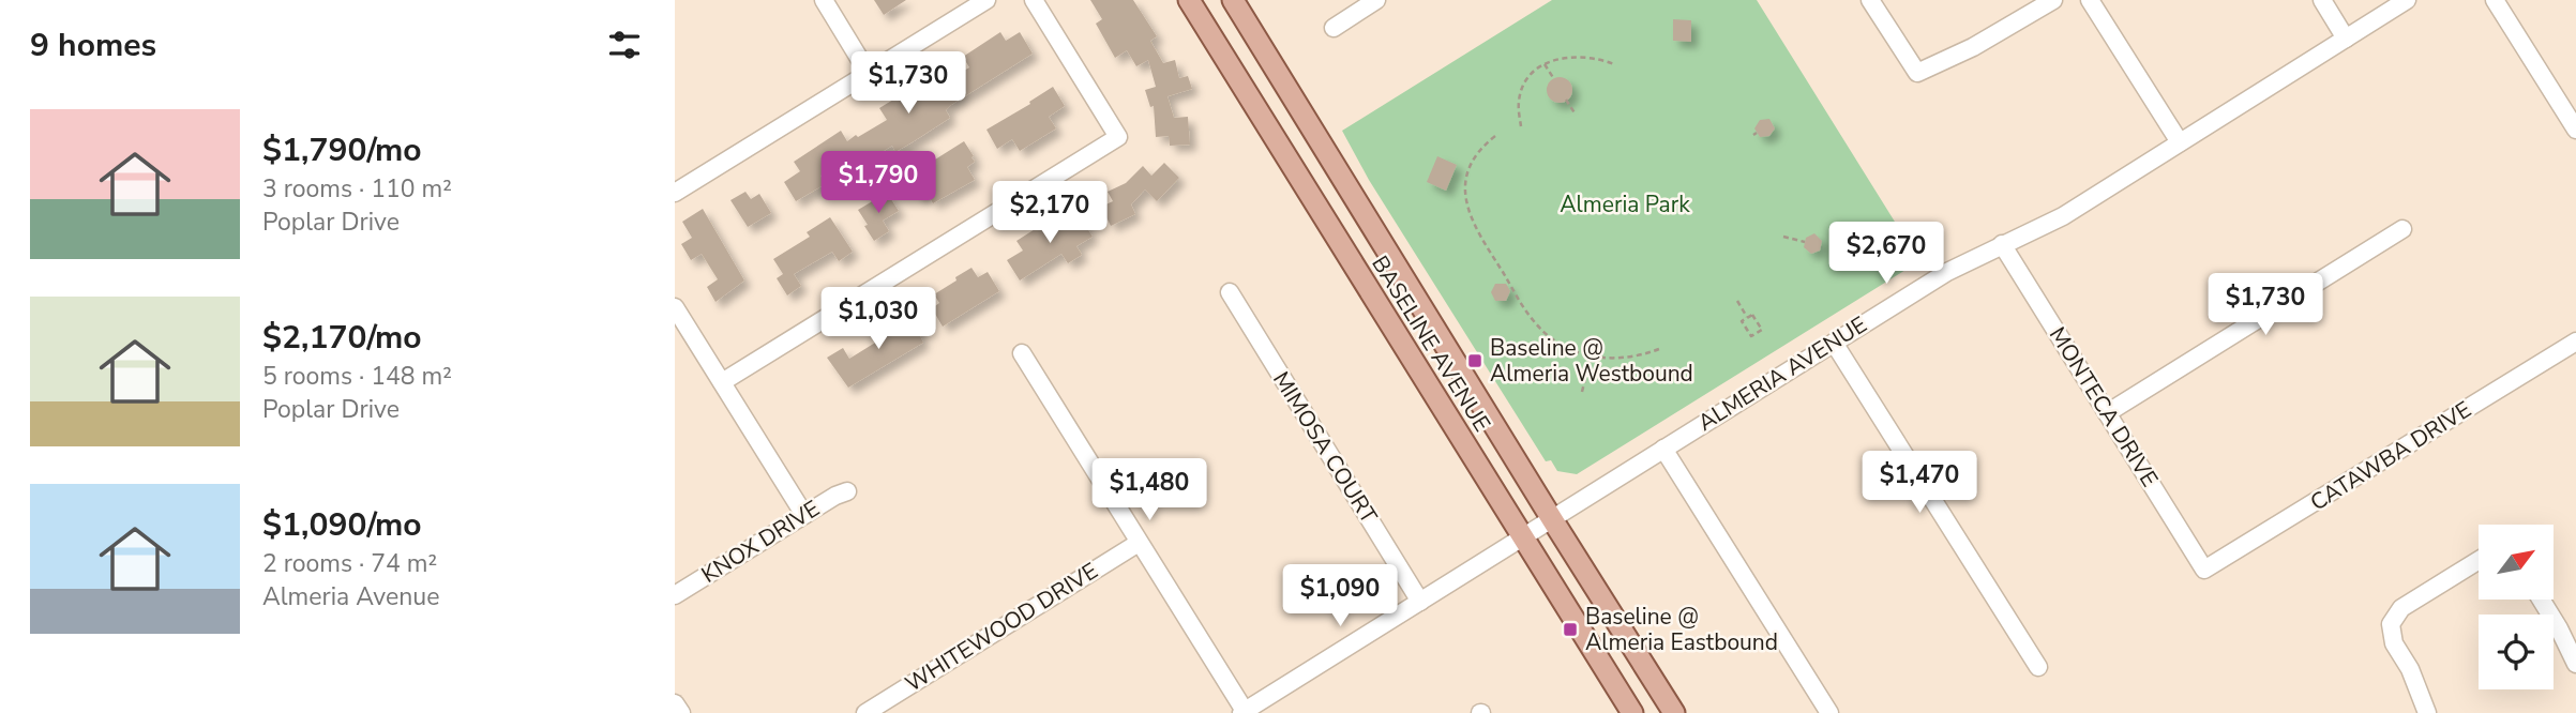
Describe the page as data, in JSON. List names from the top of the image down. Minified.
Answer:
{"streets":{"main road":["BASELINE AVENUE"],"street":["ALMERIA AVENUE","MONTECA DRIVE","MIMOSA COURT","CATAWBA DRIVE","KNOX DRIVE","WHITEWOOD DRIVE"]},"crossings":[["BASELINE AVENUE","ALMERIA AVENUE"],["ALMERIA AVENUE","MONTECA DRIVE"],["ALMERIA AVENUE","MIMOSA COURT"],["MONTECA DRIVE","CATAWBA DRIVE"]],"parks":["Almeria Park"],"places":{"transit":["Baseline @ Almeria Westbound","Baseline @ Almeria Eastbound"]},"north":"top right","page":{"heading":"9 homes","price":["$1,730","$1,790","$2,170","$2,670","$1,730","$1,030","$1,470","$1,480","$1,090"],"list":[{"name":"$1,790/mo","note":"3 rooms · 110 m² · Poplar Drive"},{"name":"$2,170/mo","note":"5 rooms · 148 m² · Poplar Drive"},{"name":"$1,090/mo","note":"2 rooms · 74 m² · Almeria Avenue"}]}}
